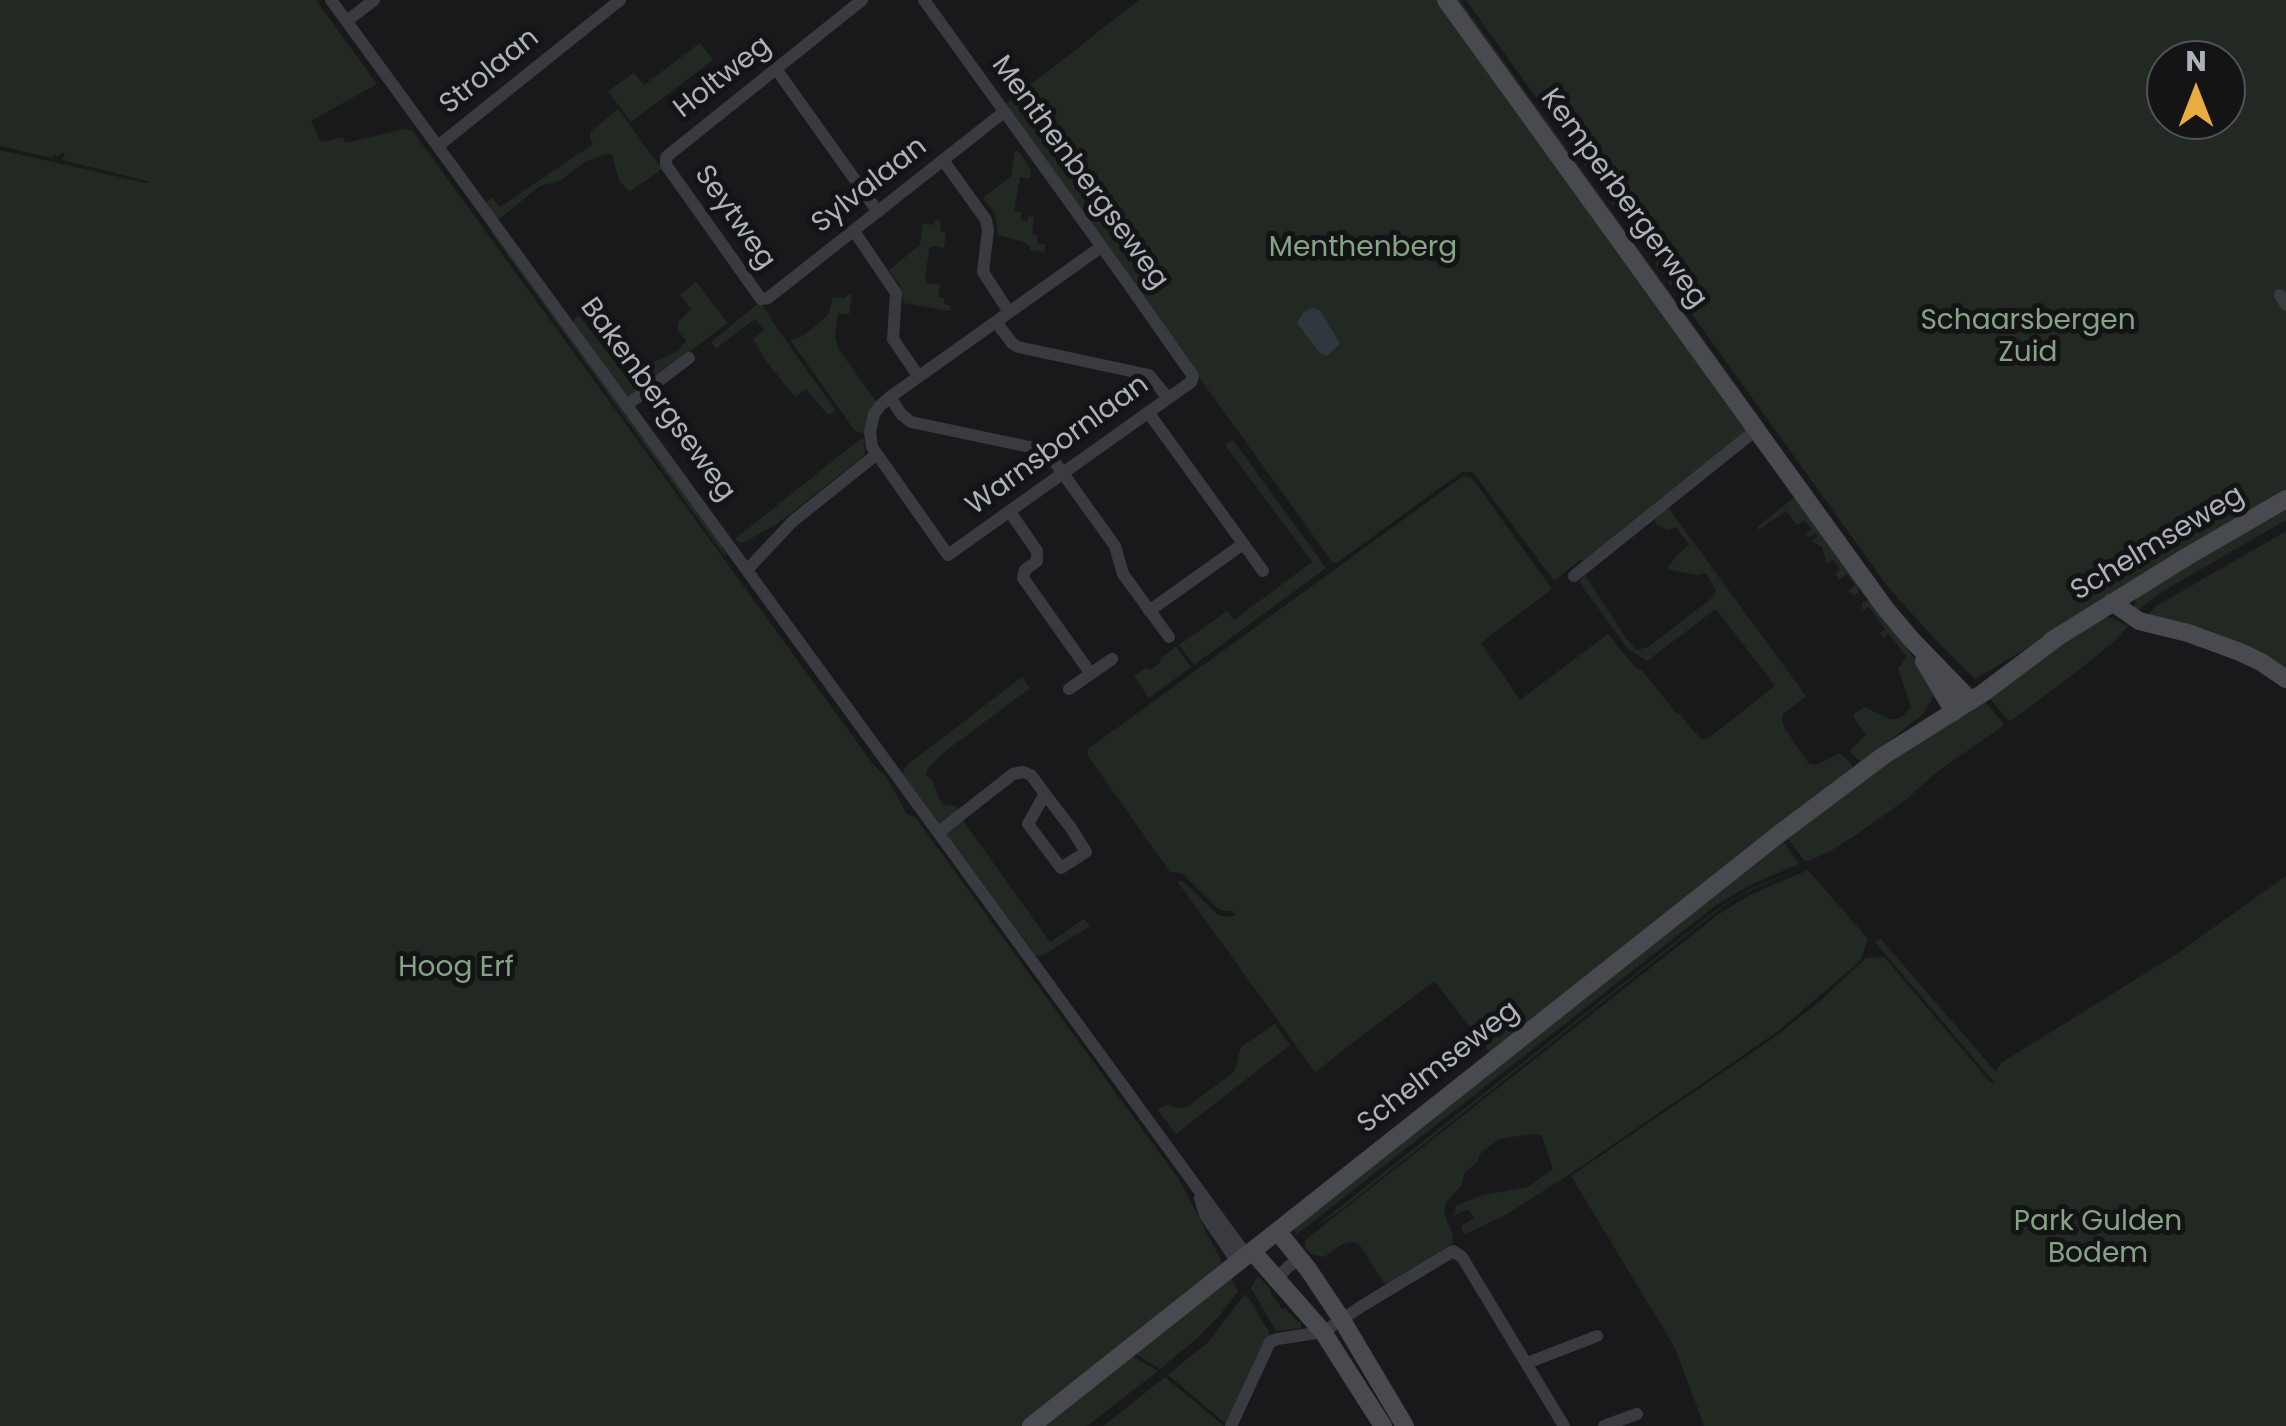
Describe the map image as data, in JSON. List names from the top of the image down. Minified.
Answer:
{"streets":{"main road":["Kemperbergerweg","Bakenbergseweg","Schelmseweg"],"street":["Strolaan","Holtweg","Menthenbergseweg","Sylvalaan","Seytweg","Warnsbornlaan"]},"crossings":[["Strolaan","Bakenbergseweg"],["Holtweg","Seytweg"],["Menthenbergseweg","Sylvalaan"],["Menthenbergseweg","Warnsbornlaan"],["Sylvalaan","Seytweg"],["Kemperbergerweg","Schelmseweg"],["Bakenbergseweg","Schelmseweg"]],"parks":["Menthenberg","Schaarsbergen Zuid","Hoog Erf","Park Gulden Bodem"],"north":"top"}
